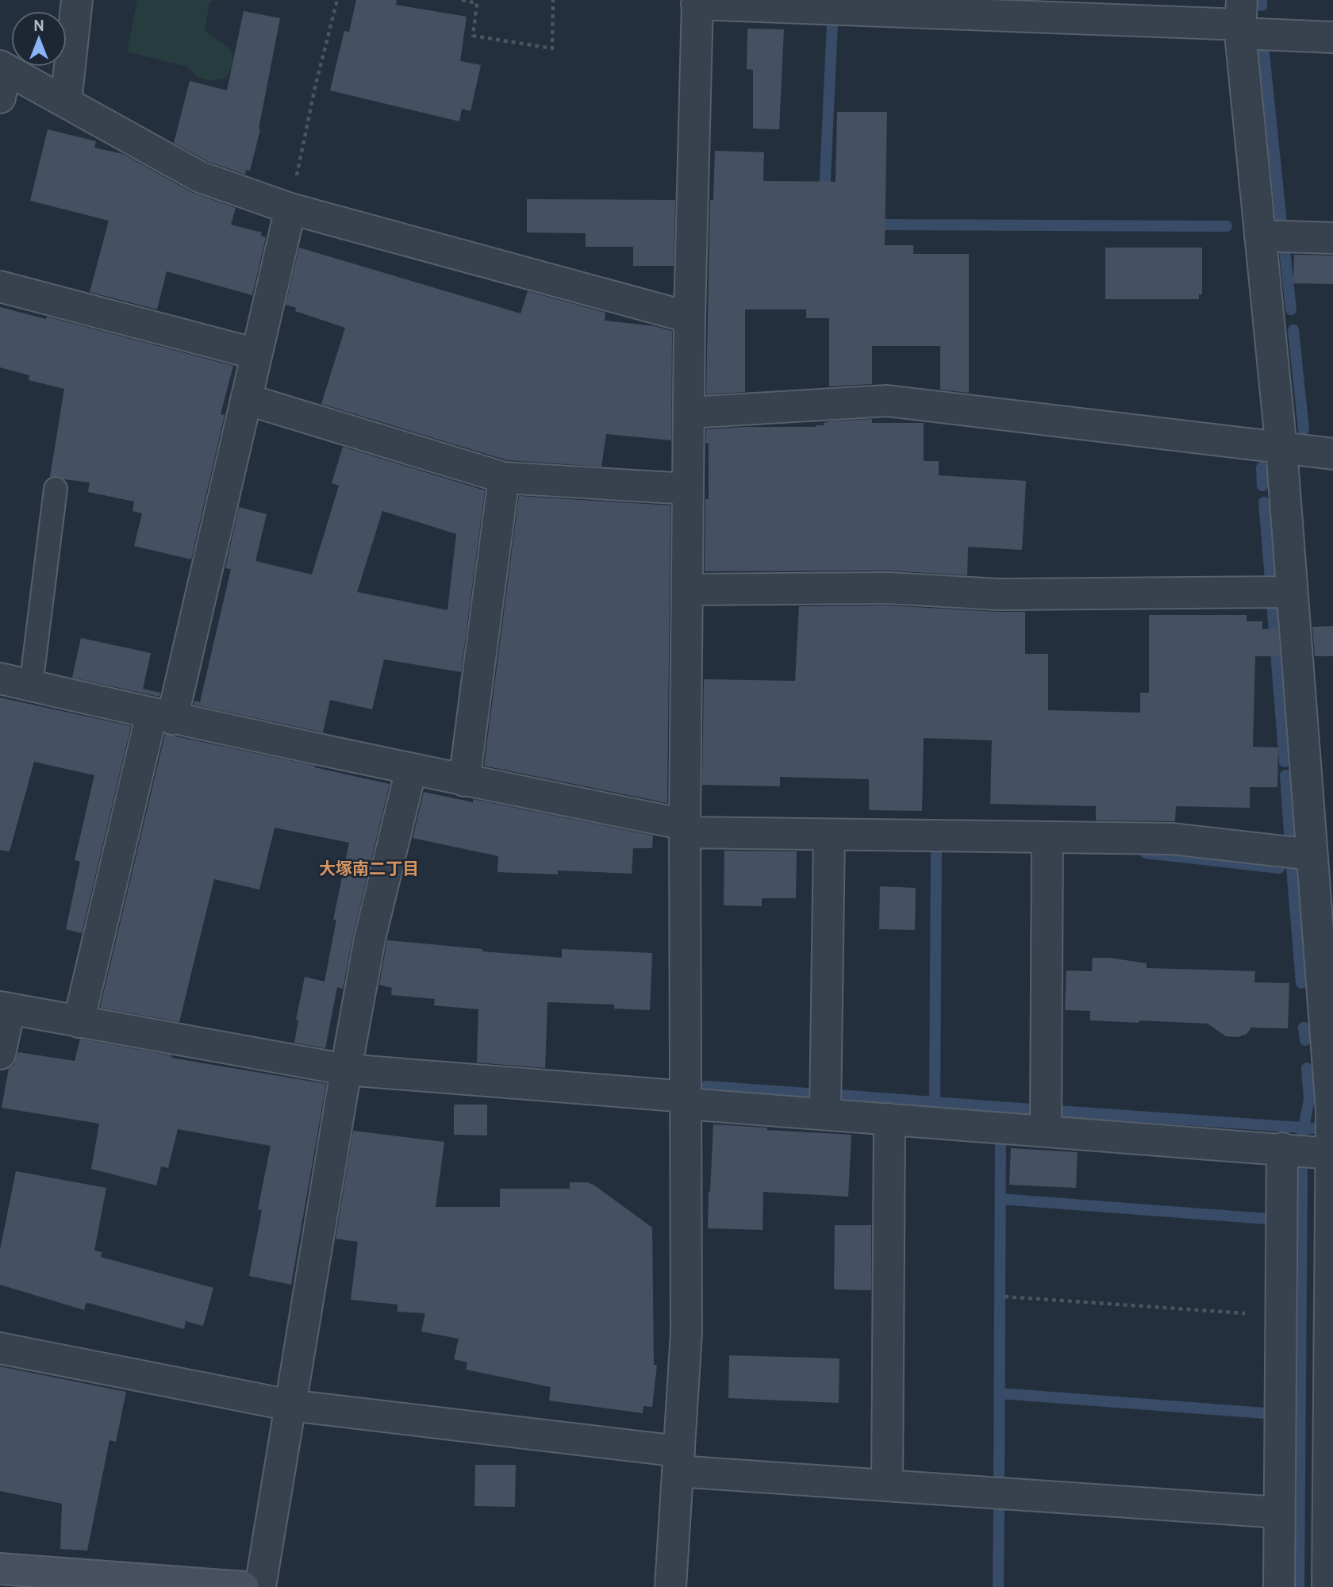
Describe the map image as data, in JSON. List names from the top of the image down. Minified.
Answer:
{"districts":["大塚南二丁目"],"north":"top"}
